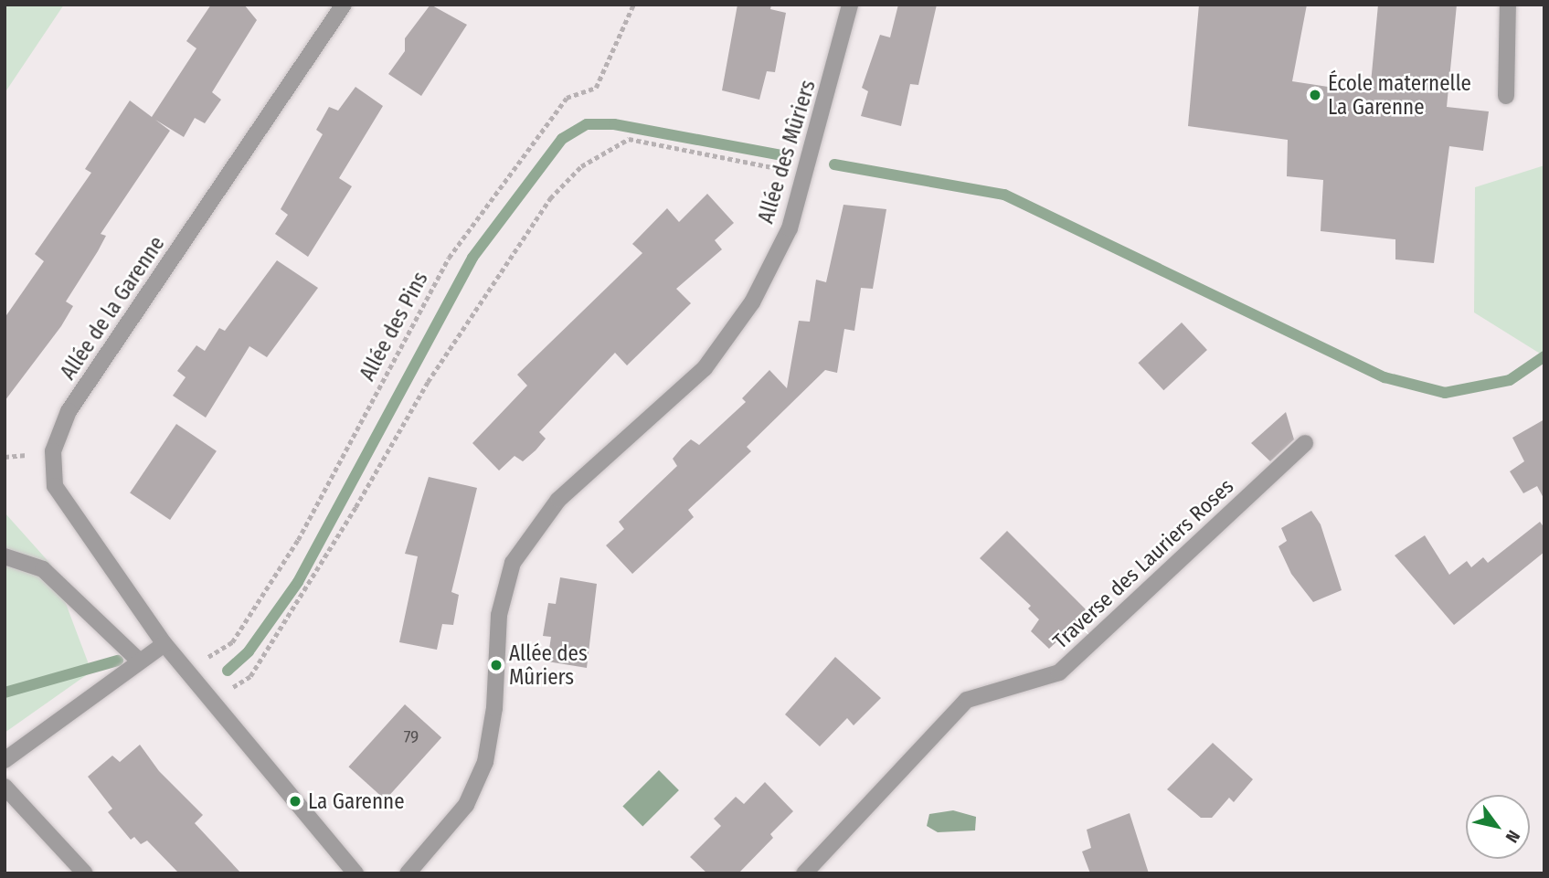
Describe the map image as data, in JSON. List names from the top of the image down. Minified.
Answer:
{"streets":{"street":["Allée des Mûriers","Allée de la Garenne","Traverse des Lauriers Roses"],"path":["Allée des Pins"]},"crossings":[["Allée de la Garenne","Allée des Pins"]],"places":["École maternelle La Garenne","Allée des Mûriers","La Garenne"],"house_numbers":["79"],"north":"bottom right"}
